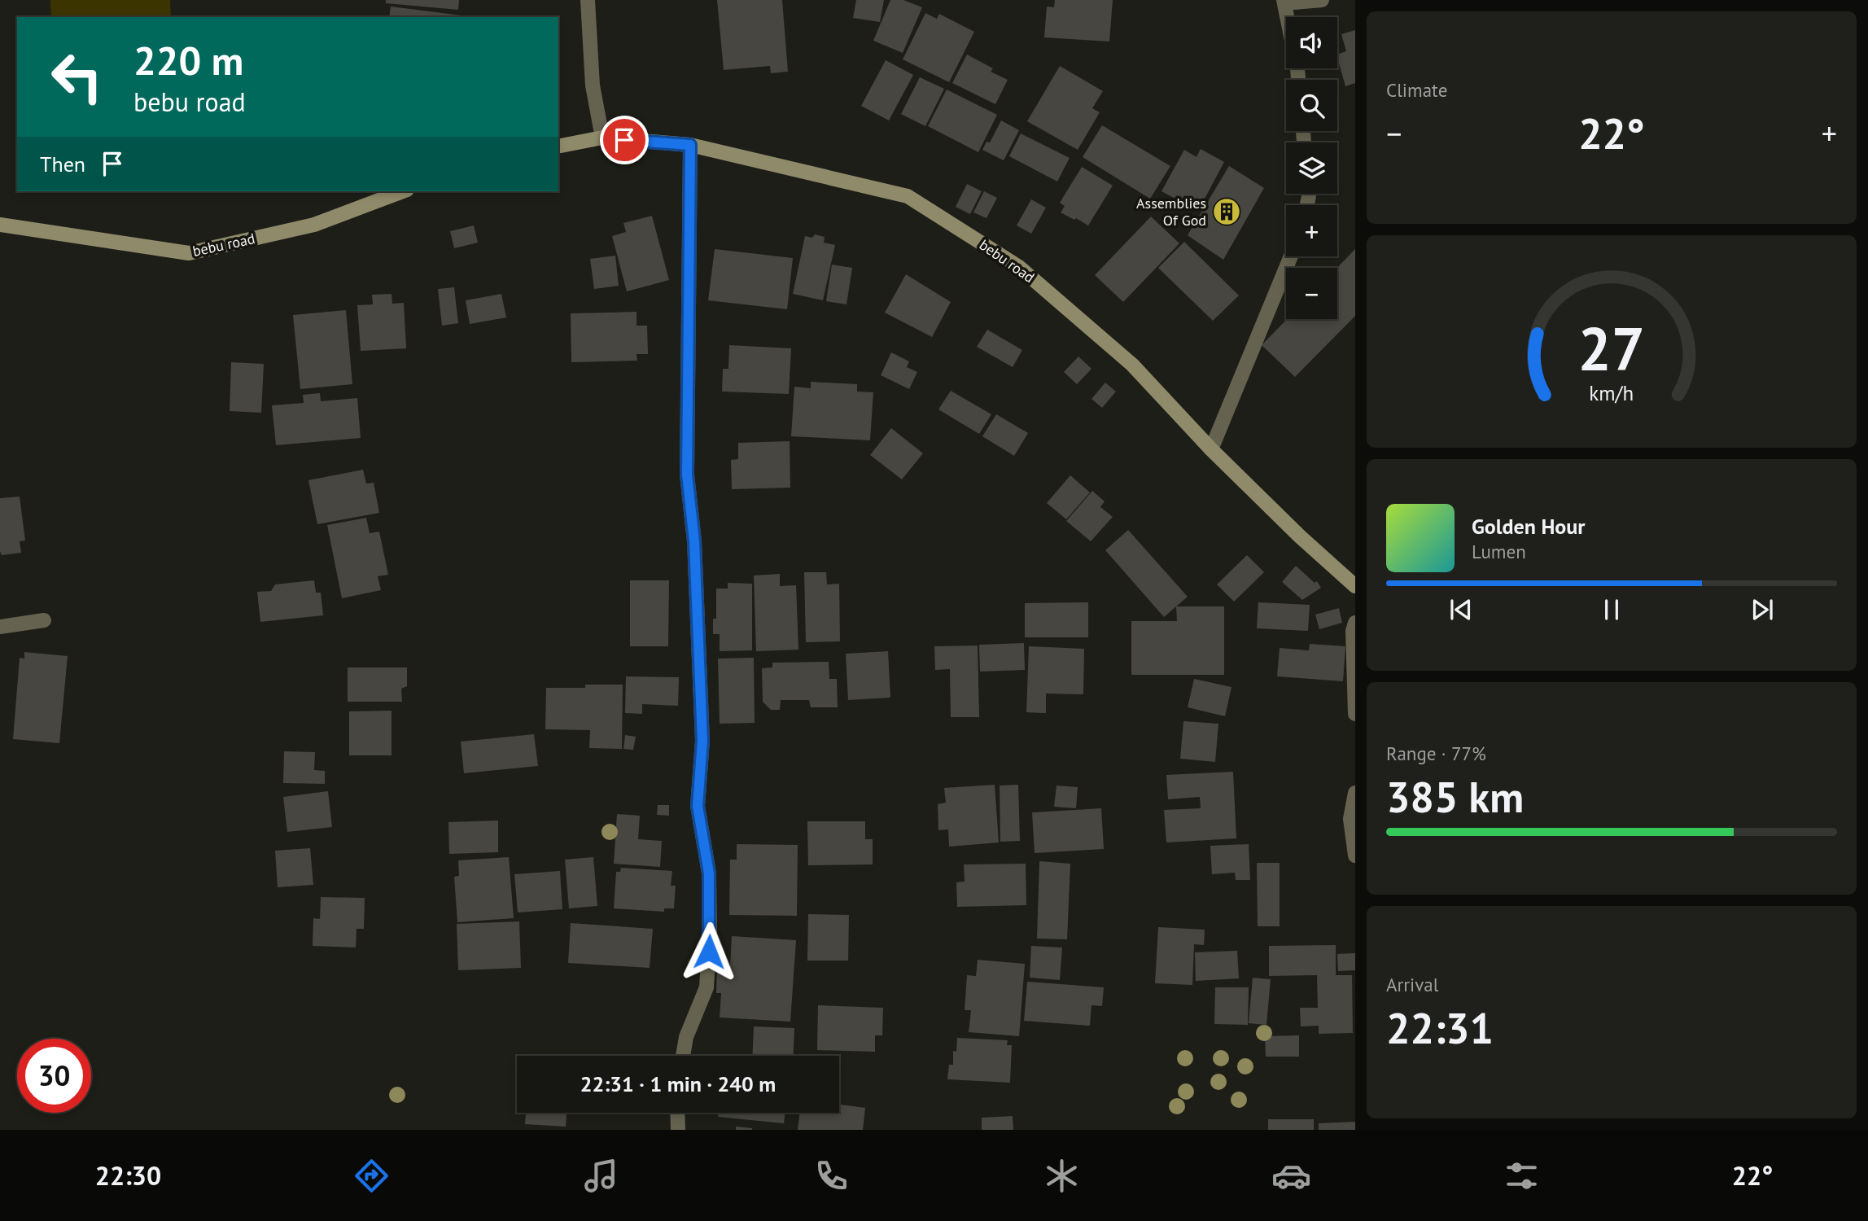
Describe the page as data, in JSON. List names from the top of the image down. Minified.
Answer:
{"streets":{"street":["bebu road"]},"places":{"building":["Assemblies Of God"]},"page":{"tile":["Climate",["Range · 77%","385 km"],["Arrival","22:31"]],"map_buttons":["+","−"],"turn":["220 m","bebu road"],"heat":["−","22°","+"],"then":"Then","song":["Golden Hour","Lumen"],"limit":"30","trip":"22:31 · 1 min · 240 m","tabs":["22:30","22°"],"gauge":["27","km/h"]}}
